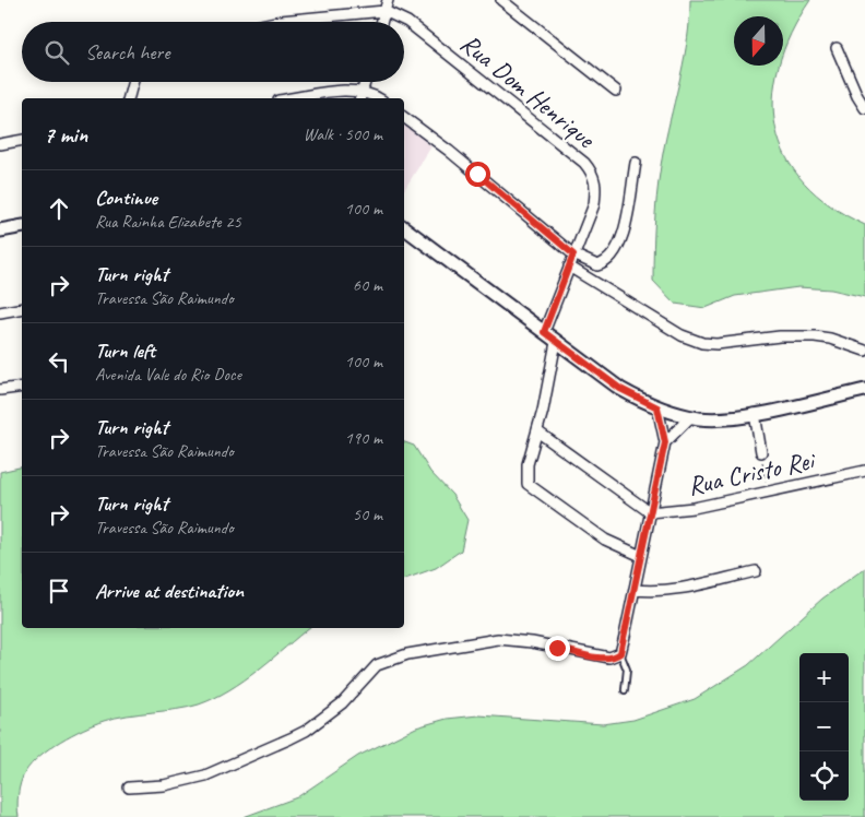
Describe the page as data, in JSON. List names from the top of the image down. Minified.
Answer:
{"streets":{"street":["Rua Dom Henrique","Rua Cristo Rei"]},"north":"bottom","page":{"search":"Search here","heading":["7 min","Walk · 500 m"],"list":[["Continue","Rua Rainha Elizabete 25","100 m"],["Turn right","Travessa São Raimundo","60 m"],["Turn left","Avenida Vale do Rio Doce","100 m"],["Turn right","Travessa São Raimundo","190 m"],["Turn right","Travessa São Raimundo","50 m"],"Arrive at destination"],"map_buttons":["+","−"]}}
